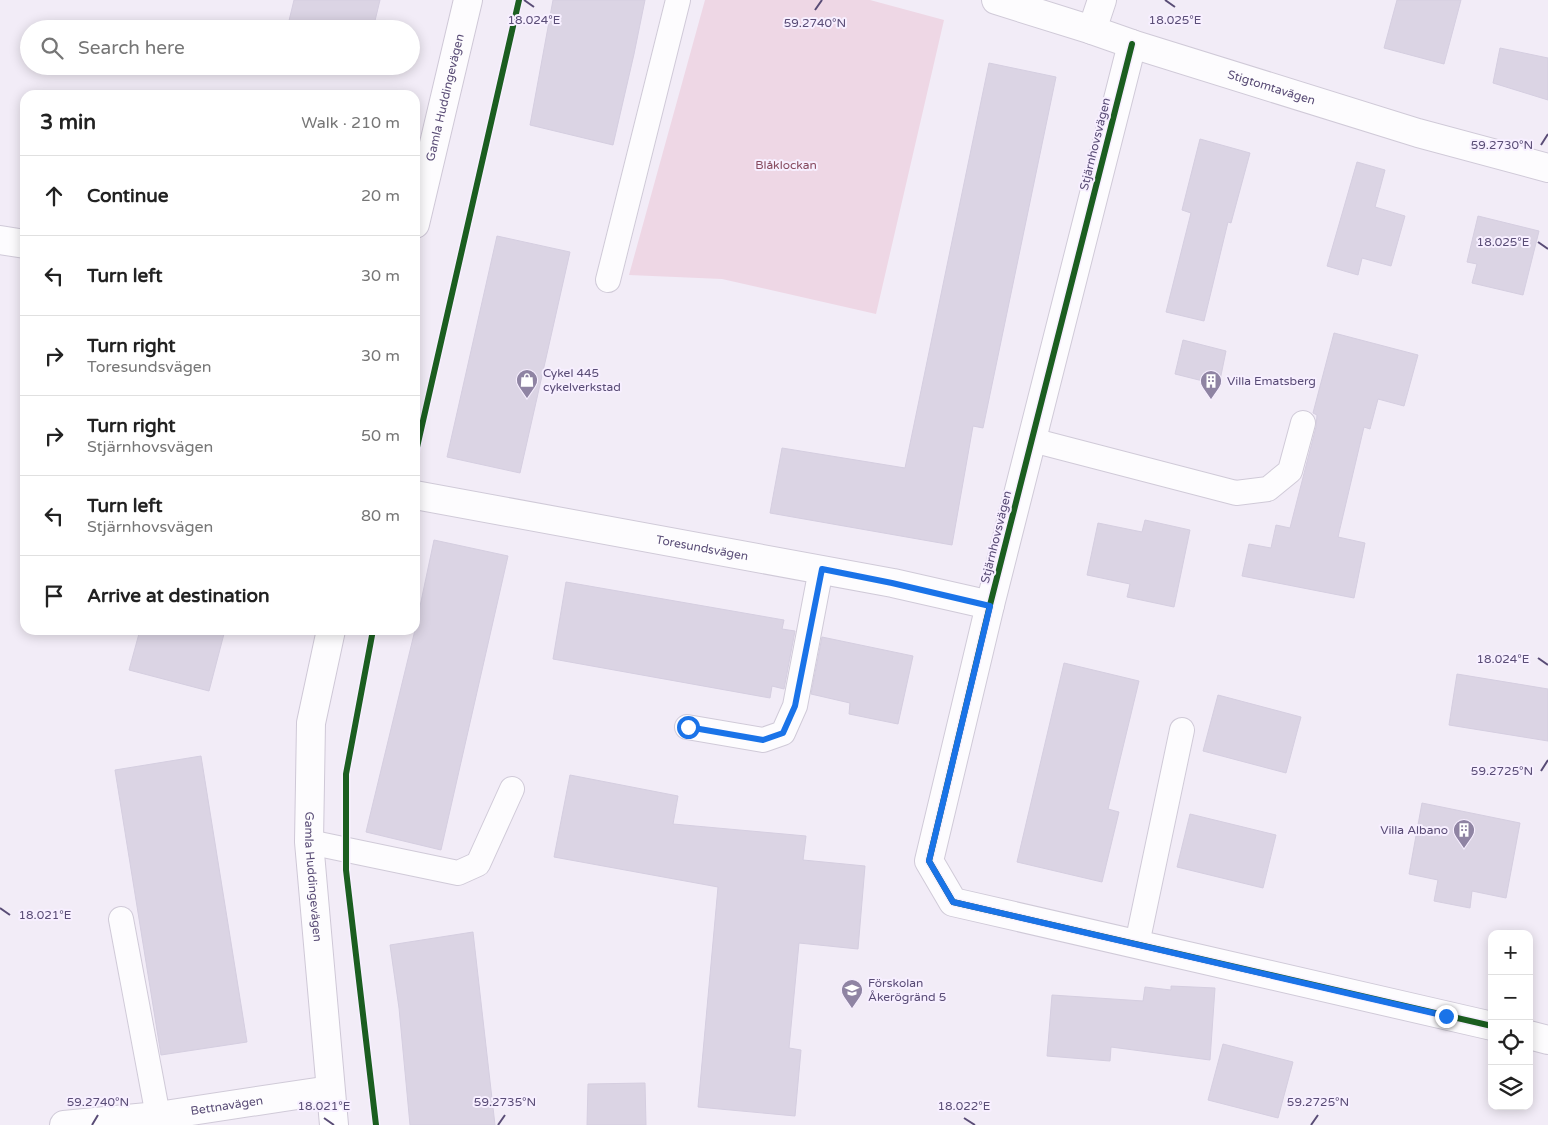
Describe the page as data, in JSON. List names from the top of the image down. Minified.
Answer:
{"streets":{"street":["Stigtomtavägen","Gamla Huddingevägen","Stjärnhovsvägen","Toresundsvägen","Bettnavägen"]},"crossings":[["Stigtomtavägen","Stjärnhovsvägen"],["Gamla Huddingevägen","Bettnavägen"],["Stjärnhovsvägen","Toresundsvägen"]],"parks":["Blåklockan"],"places":{"shop":["Cykel 445 cykelverkstad"],"building":["Villa Ematsberg","Villa Albano"],"school or university":["Förskolan Åkerögränd 5"]},"page":{"search":"Search here","heading":["3 min","Walk · 210 m"],"list":[["Continue","20 m"],["Turn left","30 m"],["Turn right","Toresundsvägen","30 m"],["Turn right","Stjärnhovsvägen","50 m"],["Turn left","Stjärnhovsvägen","80 m"],"Arrive at destination"],"map_buttons":["+","−"]},"coordinates":["18.024°E","18.025°E","59.2740°N","59.2730°N","59.2725°N","18.021°E","59.2735°N","18.022°E"]}
